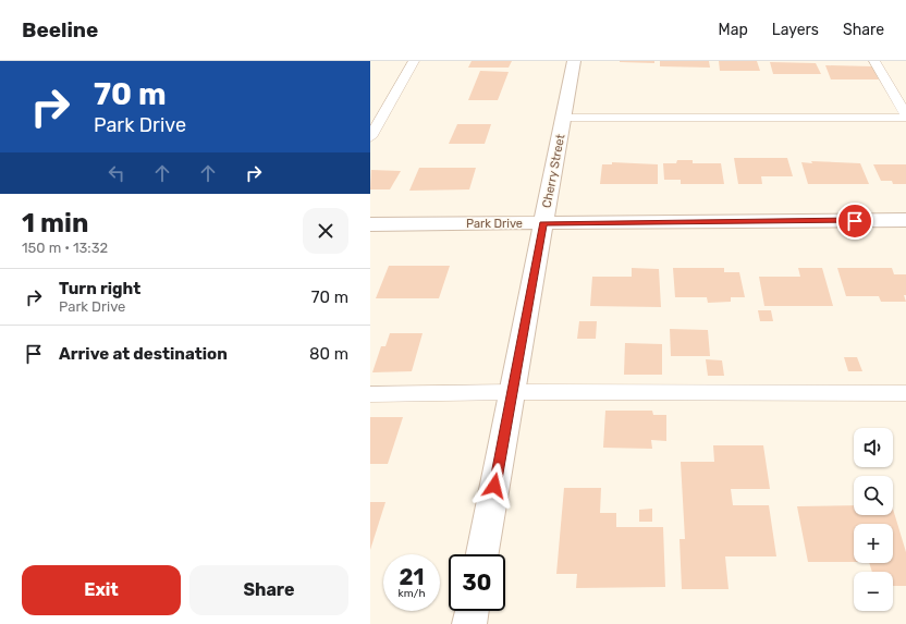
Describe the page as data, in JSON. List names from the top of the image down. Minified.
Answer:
{"streets":{"street":["Cherry Street","Park Drive"]},"crossings":[["Cherry Street","Park Drive"]],"page":{"header":"Beeline","nav":["Map","Layers","Share"],"turn":["70 m","Park Drive"],"heading":["1 min","150 m · 13:32"],"list":[{"name":"Turn right","note":"Park Drive","value":"70 m"},{"name":"Arrive at destination","value":"80 m"}],"map_buttons":["+","−"],"speed":"21 km/h","limit":"30","buttons":["Exit","Share"]}}
